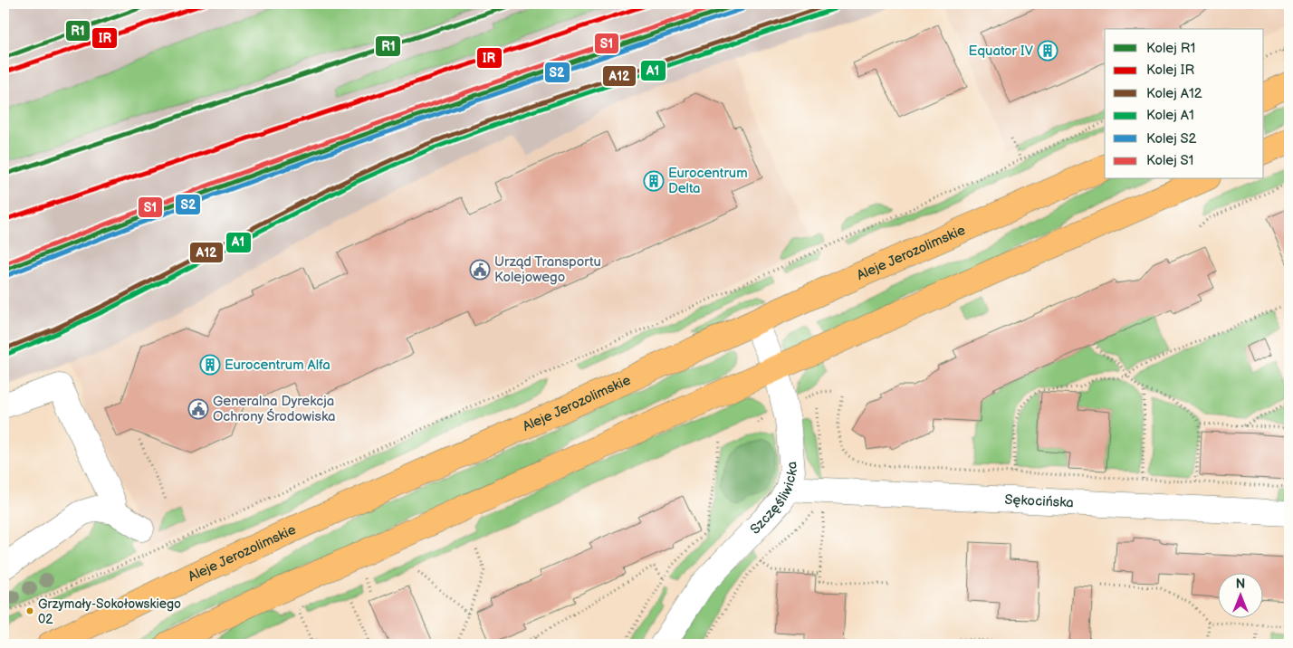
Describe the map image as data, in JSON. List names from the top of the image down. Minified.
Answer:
{"streets":{"main road":["Aleje Jerozolimskie"],"street":["Szczęśliwicka","Sękocińska"]},"crossings":[["Aleje Jerozolimskie","Szczęśliwicka"],["Szczęśliwicka","Sękocińska"]],"places":{"building":["Equator IV","Eurocentrum Delta","Eurocentrum Alfa"],"public building":["Urząd Transportu Kolejowego","Generalna Dyrekcja Ochrony Środowiska"],"other":["Grzymały-Sokołowskiego 02"]},"lines":["rail line R1","rail line IR","rail line A12","rail line S1","rail line A1","rail line S2"],"legend":["Kolej R1","Kolej IR","Kolej A12","Kolej A1","Kolej S2","Kolej S1"],"north":"top"}
